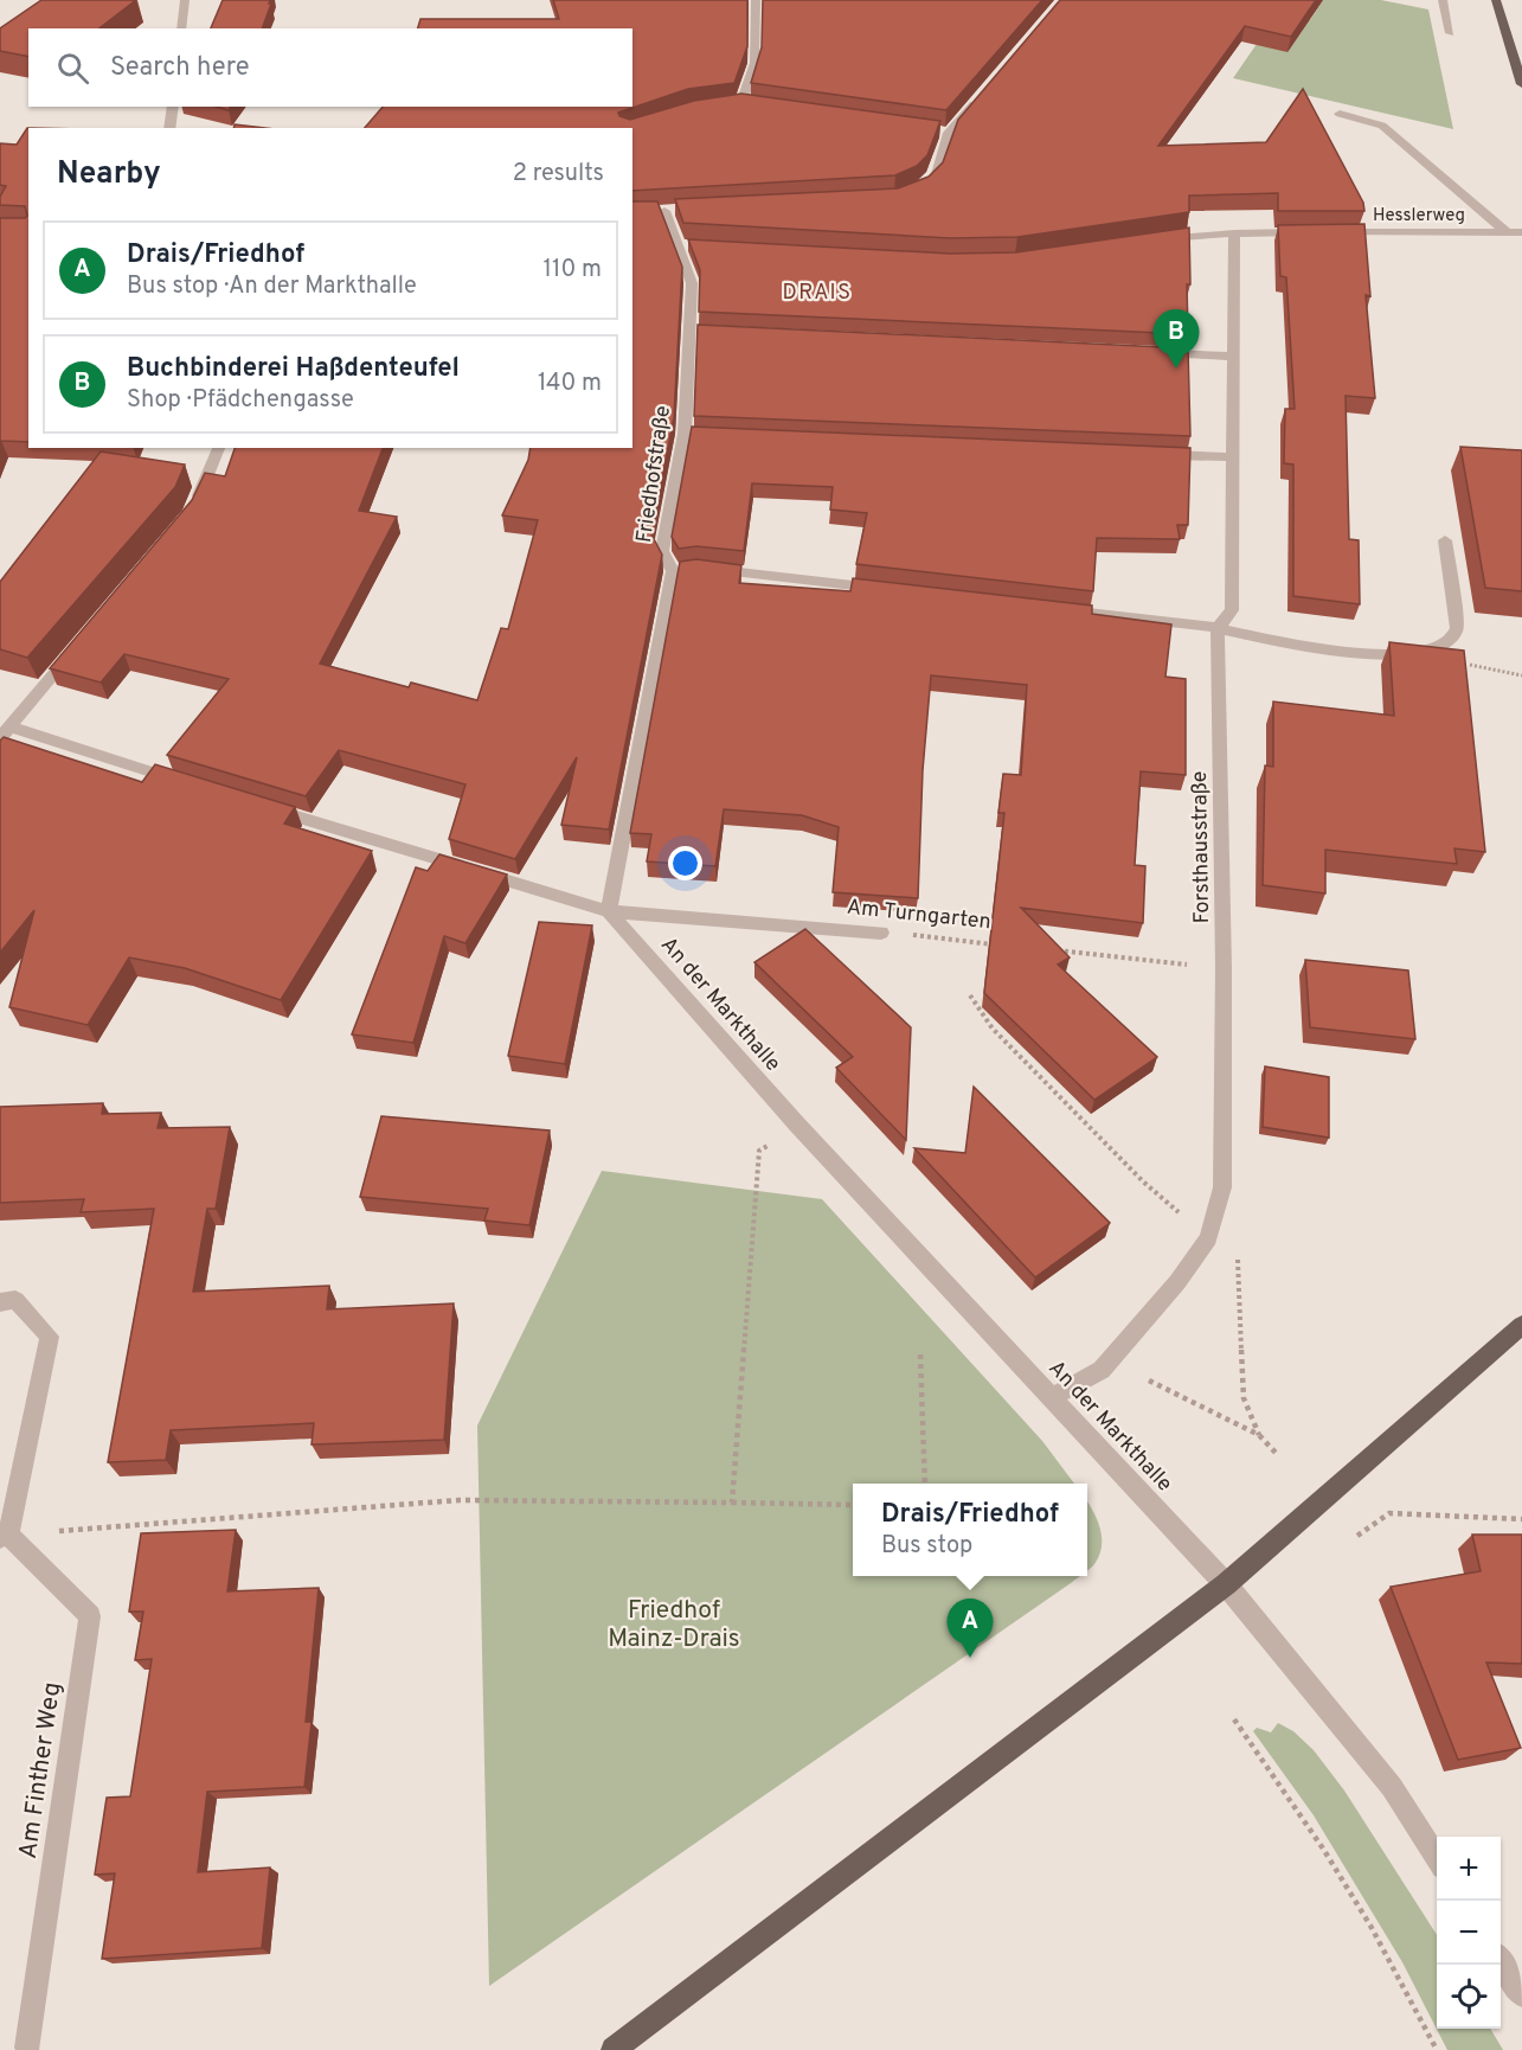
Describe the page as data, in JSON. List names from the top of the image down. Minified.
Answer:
{"streets":{"street":["Hesslerweg","Friedhofstraße","Forsthausstraße","Am Turngarten","An der Markthalle","Am Finther Weg"]},"crossings":[["Friedhofstraße","Am Turngarten"],["Friedhofstraße","An der Markthalle"],["Forsthausstraße","An der Markthalle"],["Am Turngarten","An der Markthalle"]],"districts":["DRAIS"],"parks":["Friedhof Mainz-Drais"],"page":{"search":"Search here","heading":["Nearby","2 results"],"list":[{"mark":"A","name":"Drais/Friedhof","note":"Bus stop · An der Markthalle","value":"110 m"},{"mark":"B","name":"Buchbinderei Haßdenteufel","note":"Shop · Pfädchengasse","value":"140 m"}],"pins":["B","A"],"popup":["Drais/Friedhof","Bus stop"],"map_buttons":["+","−"]}}
